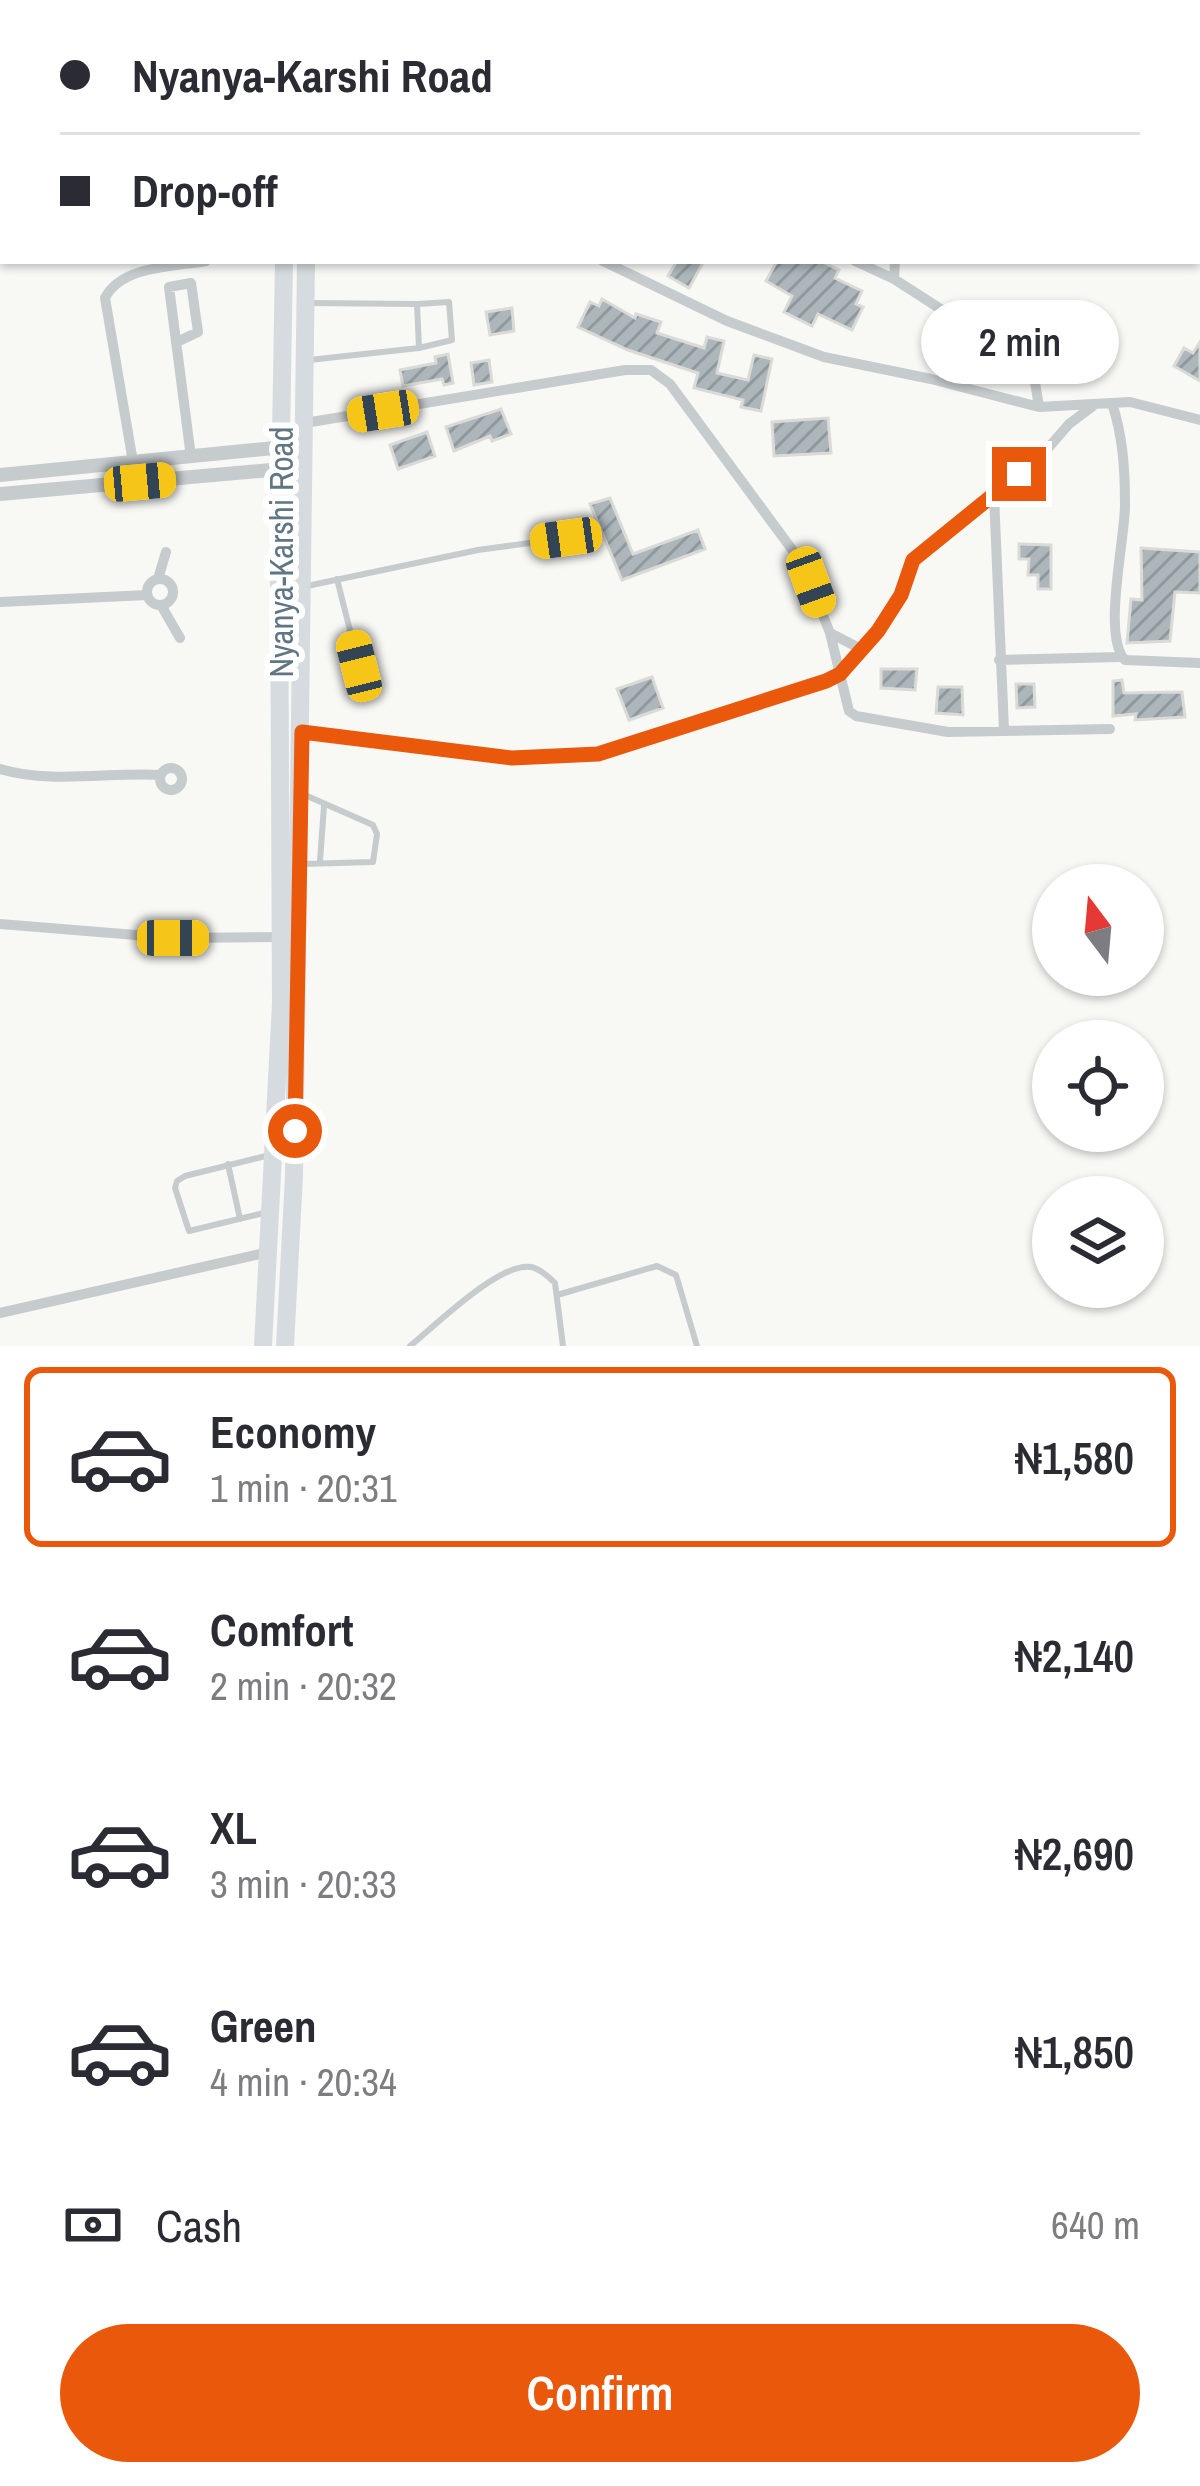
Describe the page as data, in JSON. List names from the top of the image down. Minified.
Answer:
{"streets":{"main road":["Nyanya-Karshi Road"]},"north":"top","page":{"banner":["Nyanya-Karshi Road","Drop-off"],"bubble":"2 min","list":[{"name":"Economy","note":"1 min · 20:31","value":"₦1,580"},{"name":"Comfort","note":"2 min · 20:32","value":"₦2,140"},{"name":"XL","note":"3 min · 20:33","value":"₦2,690"},{"name":"Green","note":"4 min · 20:34","value":"₦1,850"}],"pay":["Cash","640 m"],"buttons":"Confirm"}}
